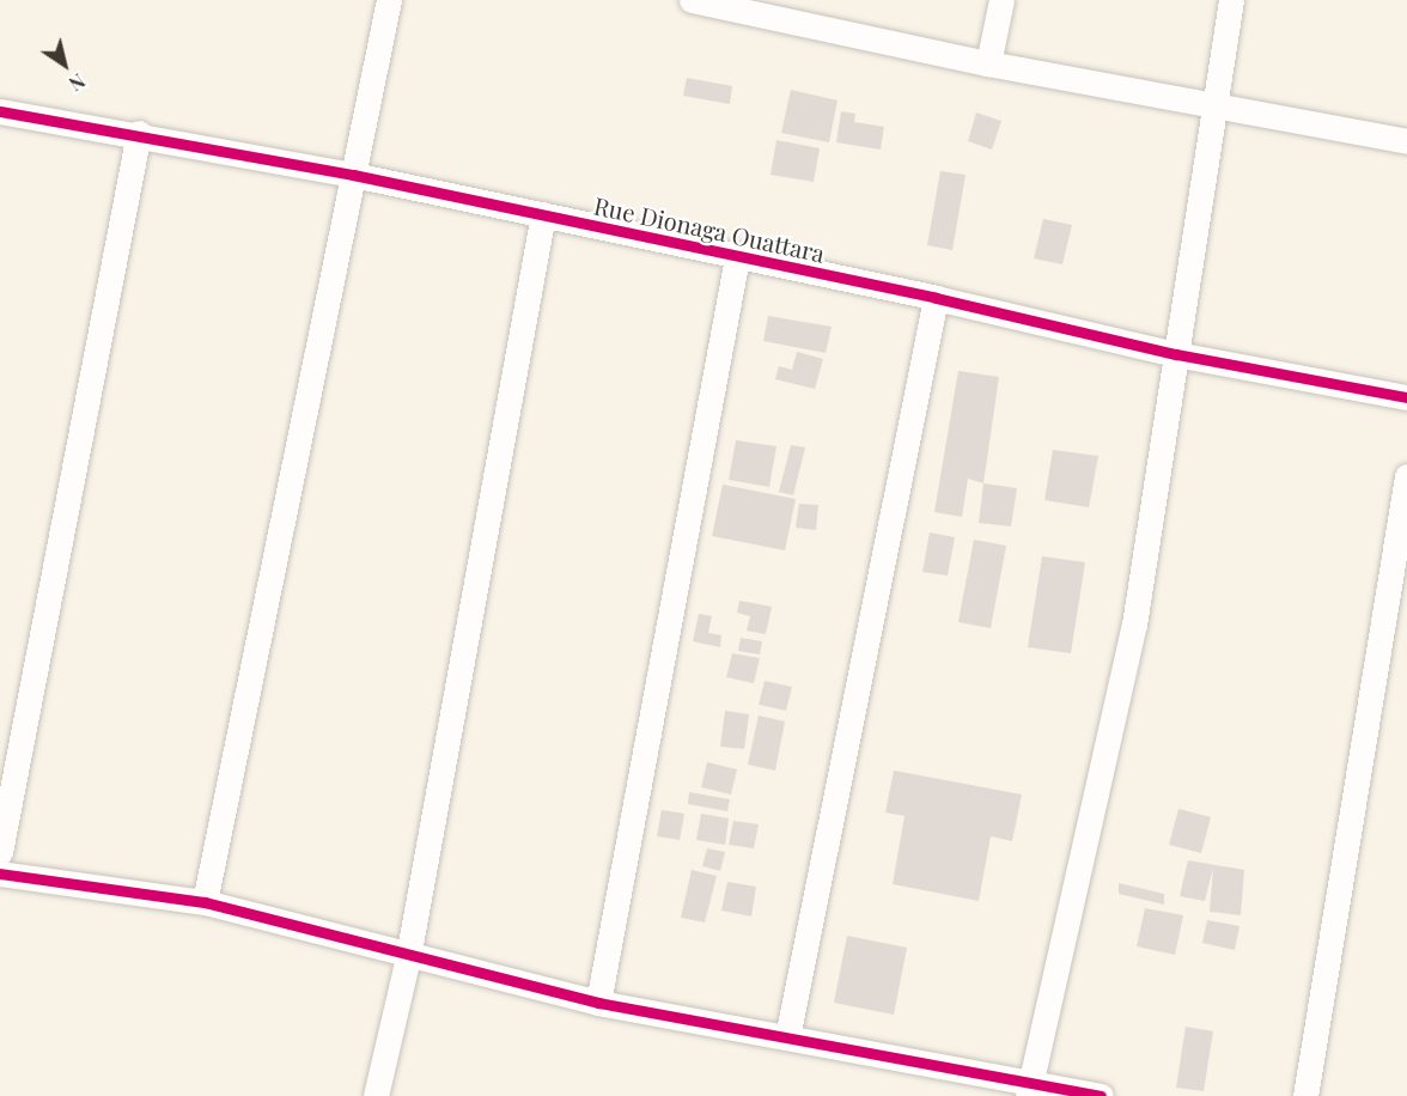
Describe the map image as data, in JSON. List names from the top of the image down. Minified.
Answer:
{"streets":{"street":["Rue Dionaga Ouattara"]},"north":"bottom right"}
